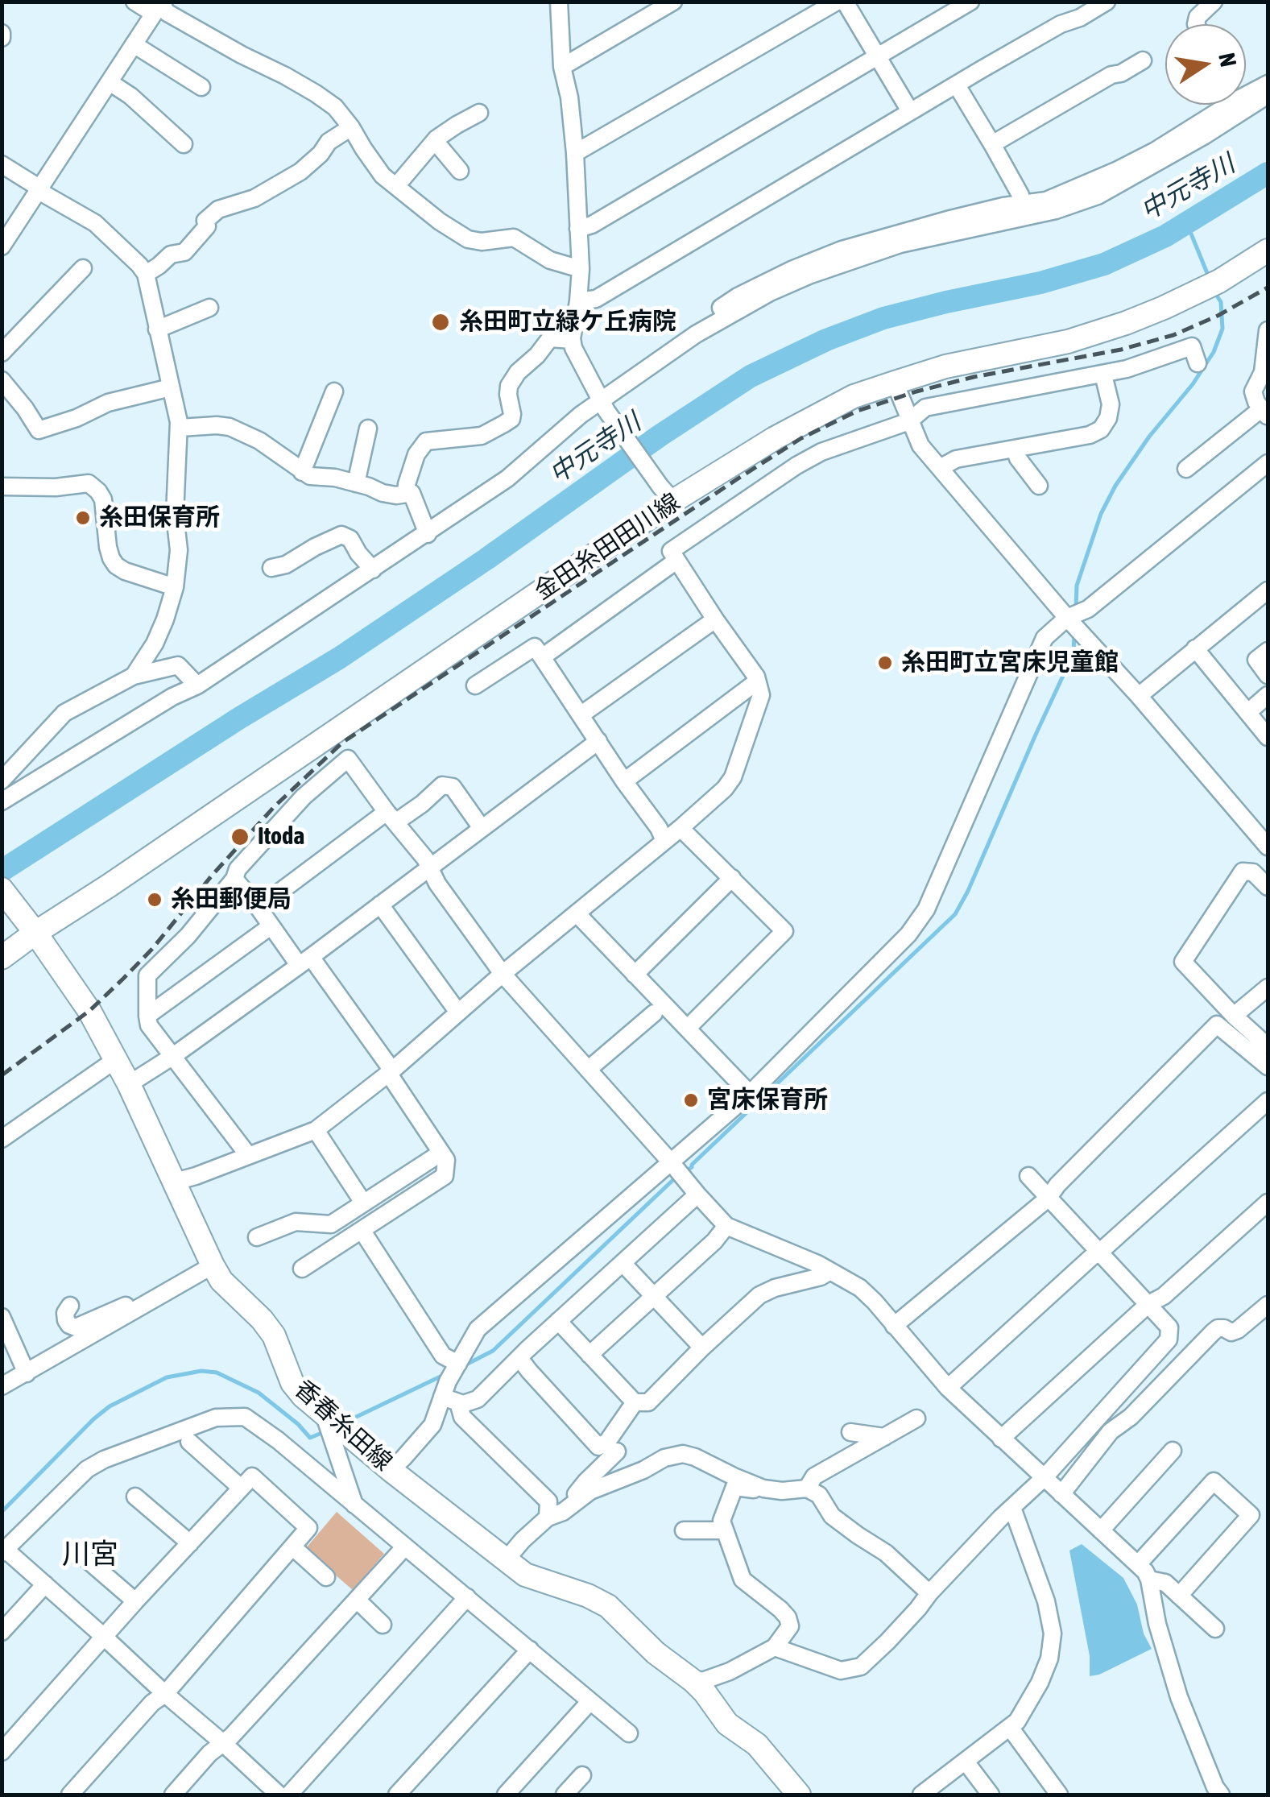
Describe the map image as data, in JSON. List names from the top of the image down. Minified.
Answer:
{"streets":{"main road":["金田糸田田川線","香春糸田線"]},"crossings":[["金田糸田田川線","香春糸田線"]],"districts":["川宮"],"water":["中元寺川"],"places":["糸田町立緑ケ丘病院","糸田保育所","糸田町立宮床児童館","Itoda","糸田郵便局","宮床保育所"],"north":"right"}
